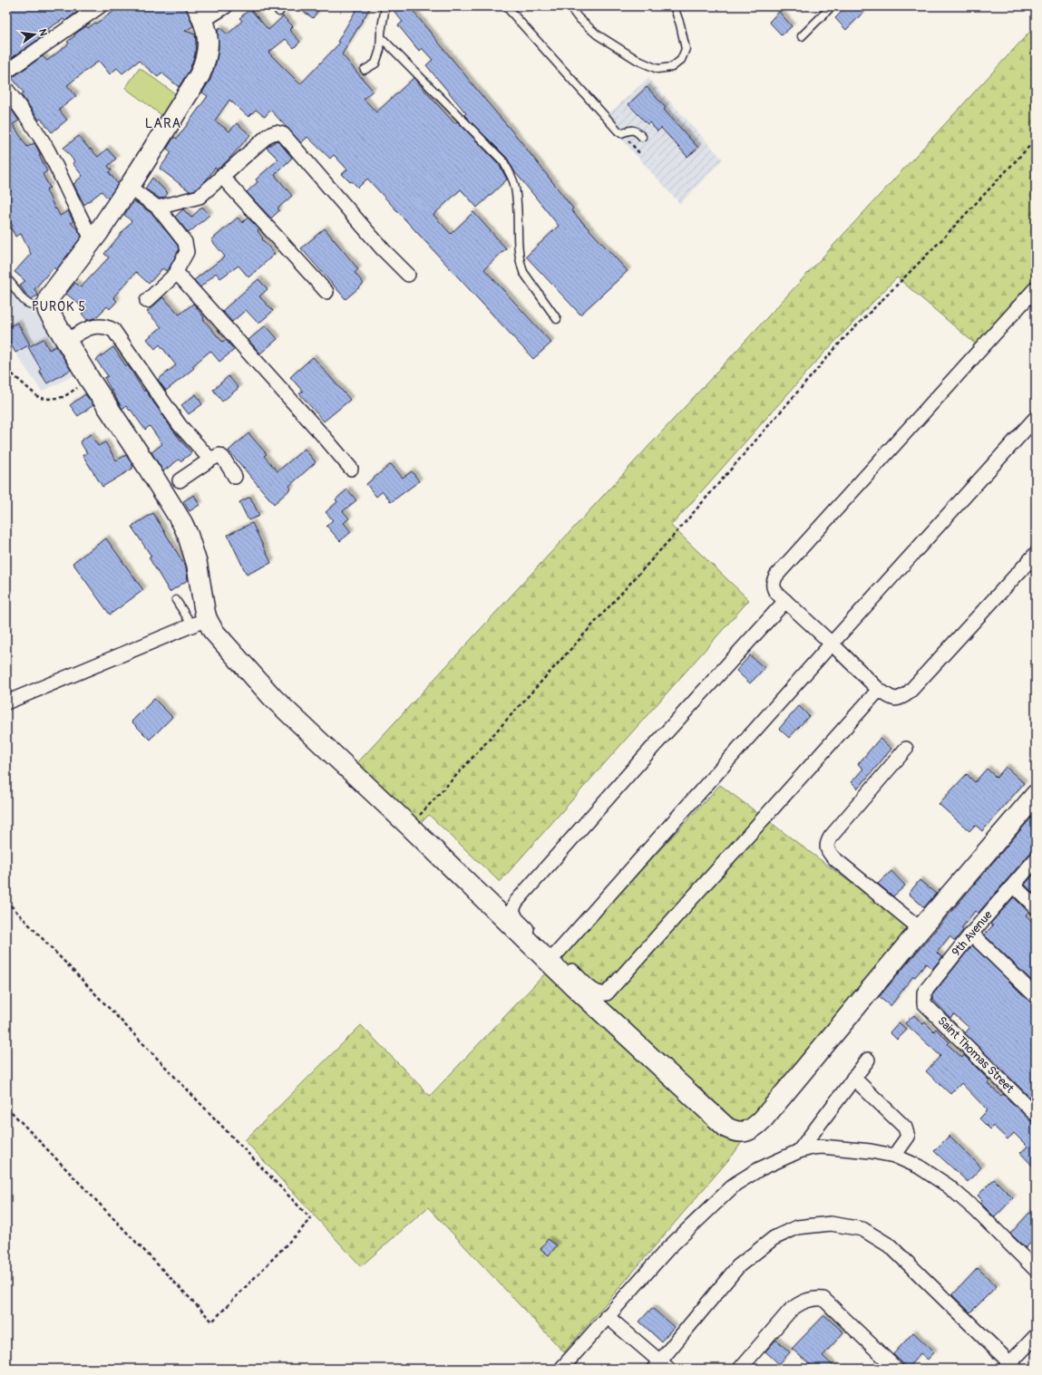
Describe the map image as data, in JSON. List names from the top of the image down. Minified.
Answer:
{"streets":{"street":["9th Avenue","Saint Thomas Street"]},"crossings":[["9th Avenue","Saint Thomas Street"]],"districts":["LARA","PUROK 5"],"north":"right"}
